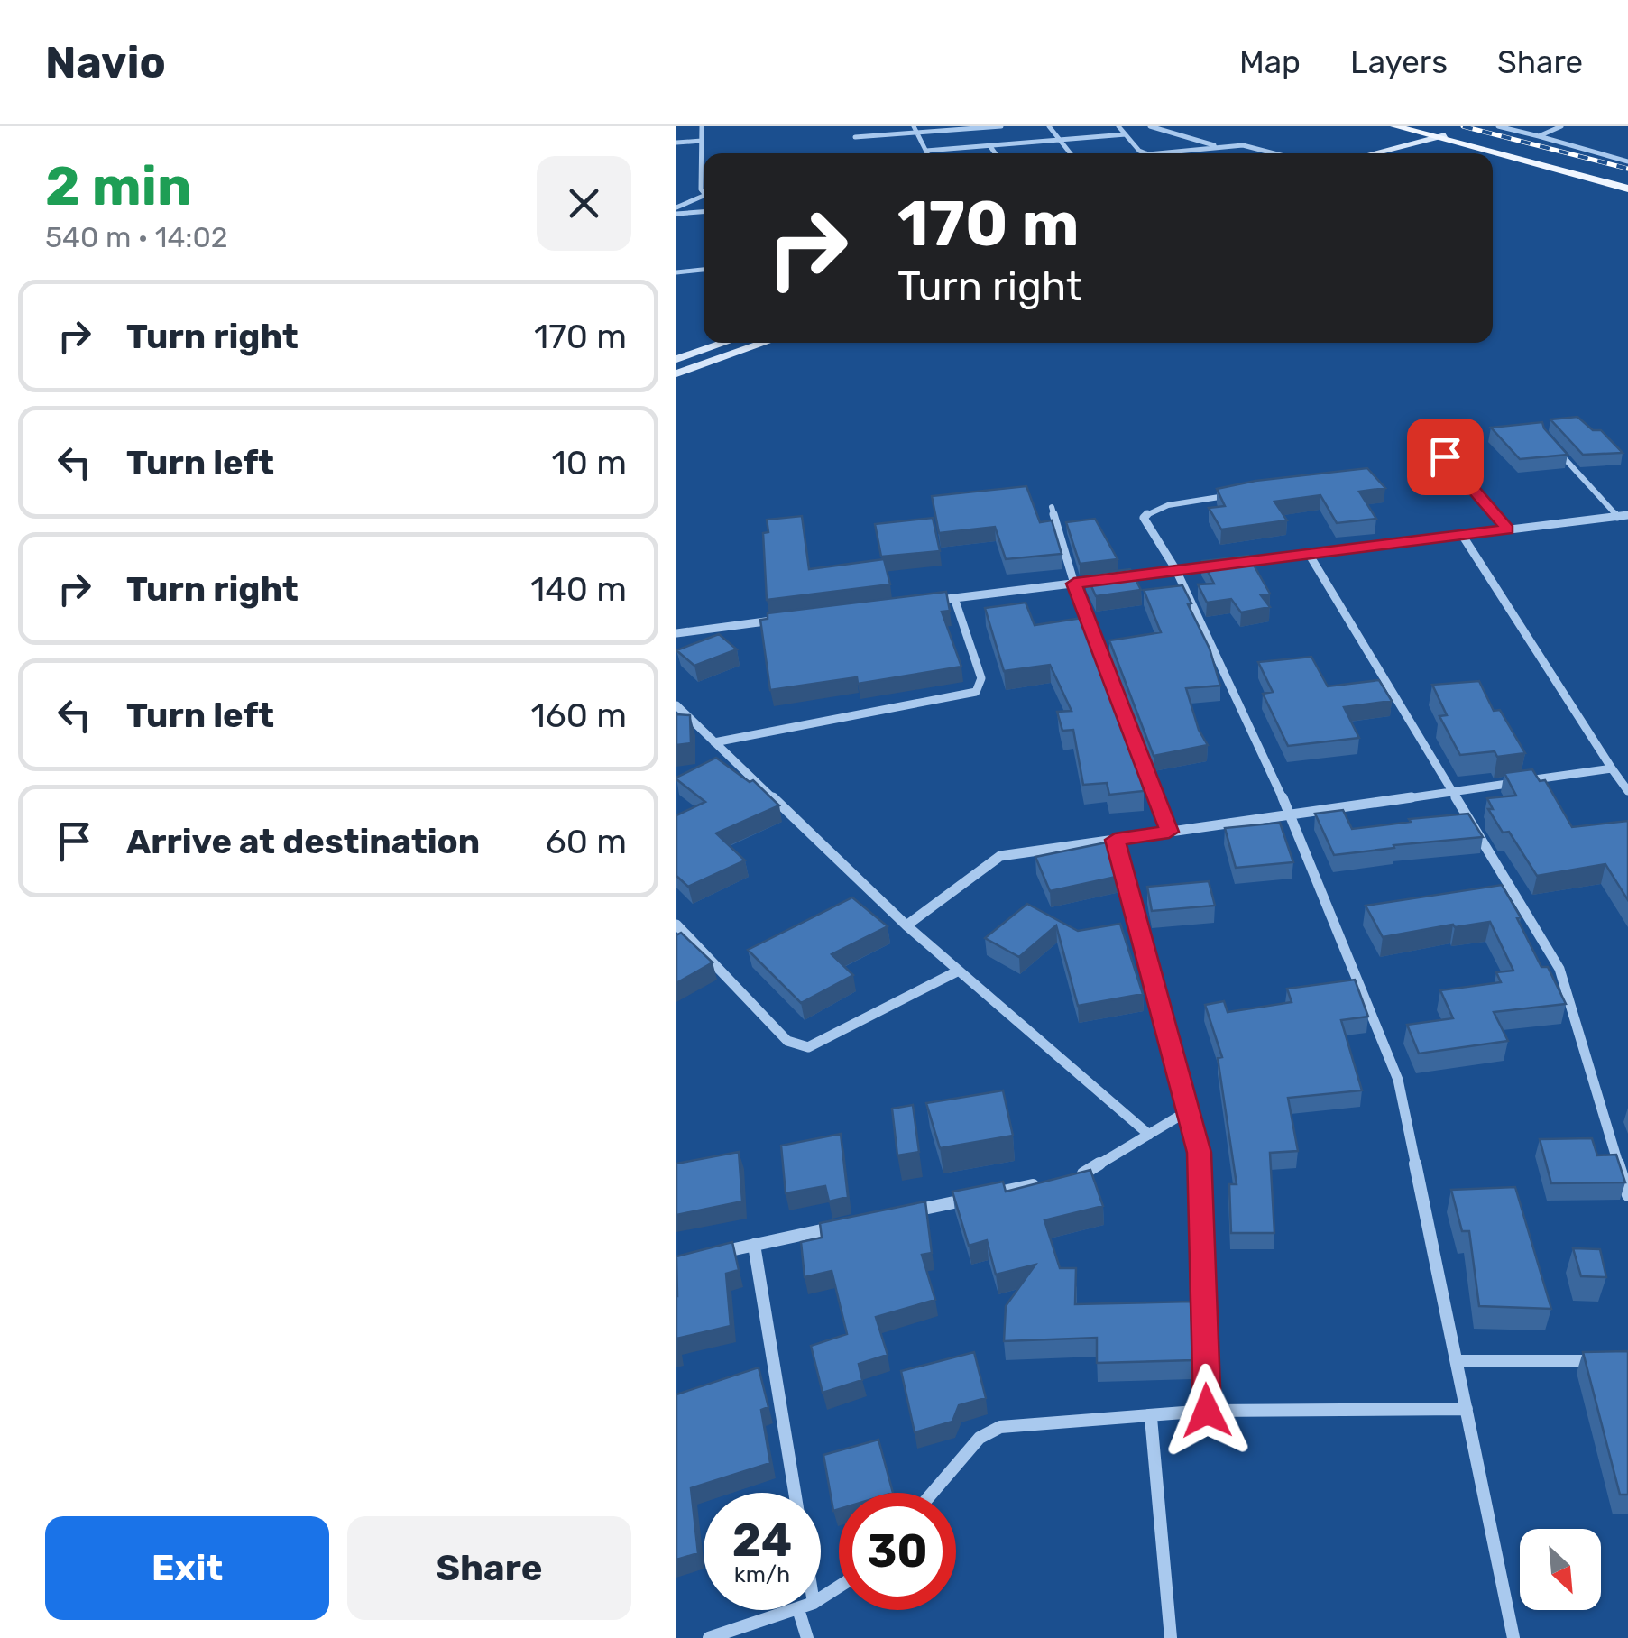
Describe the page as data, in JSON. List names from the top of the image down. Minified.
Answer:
{"north":"bottom right","page":{"header":"Navio","nav":["Map","Layers","Share"],"heading":["2 min","540 m · 14:02"],"turn":["170 m","Turn right"],"list":[{"name":"Turn right","value":"170 m"},{"name":"Turn left","value":"10 m"},{"name":"Turn right","value":"140 m"},{"name":"Turn left","value":"160 m"},{"name":"Arrive at destination","value":"60 m"}],"speed":"24 km/h","limit":"30","buttons":["Exit","Share"]}}
